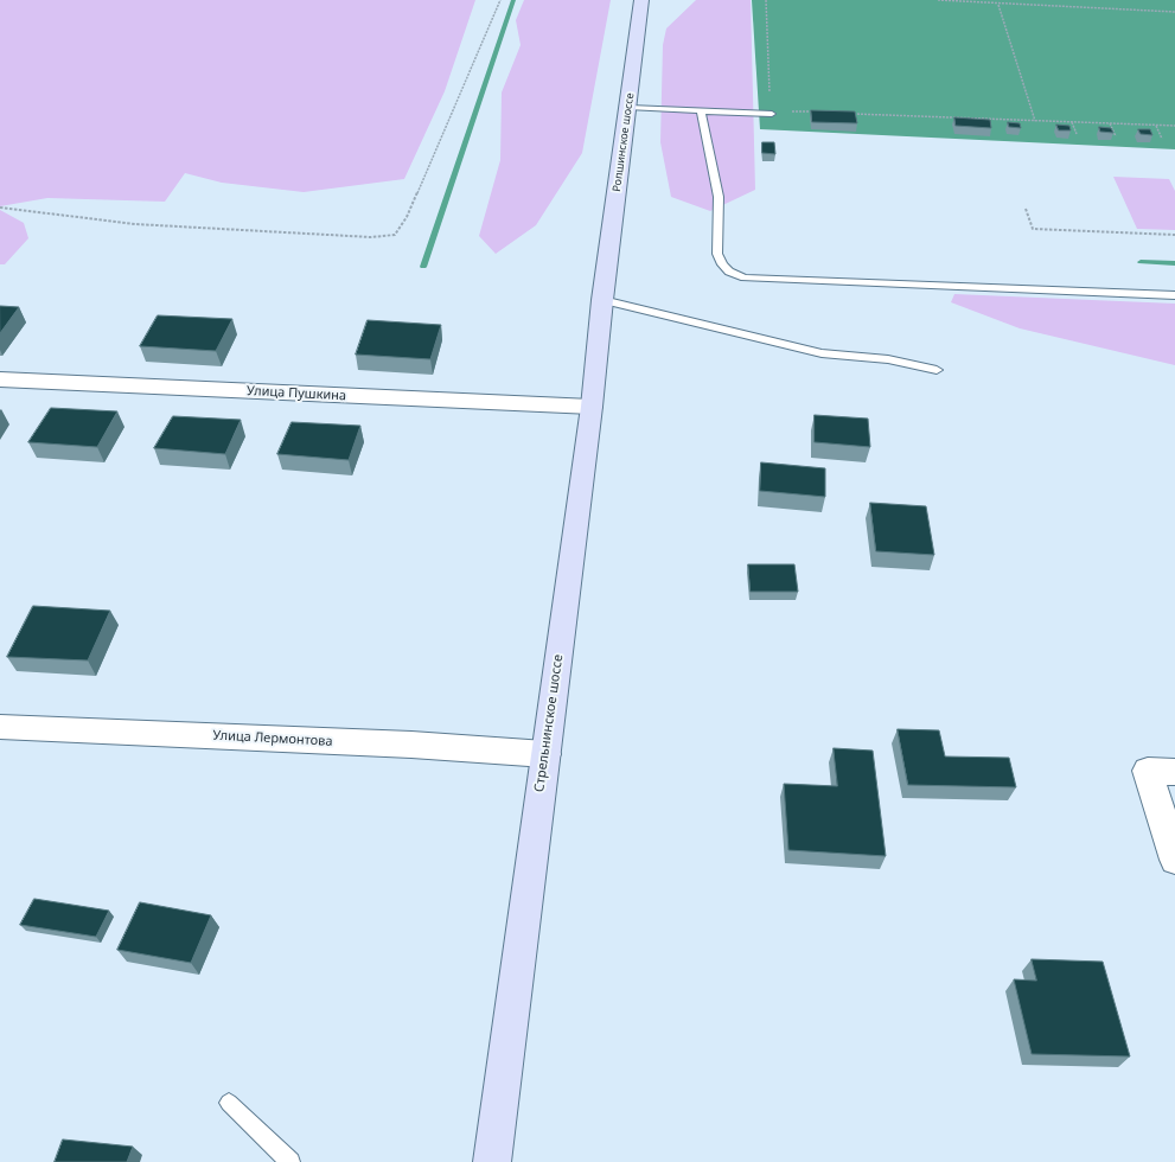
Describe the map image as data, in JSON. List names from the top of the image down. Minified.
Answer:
{"streets":{"main road":["Ропшинское шоссе","Стрельнинское шоссе"],"street":["Улица Пушкина","Улица Лермонтова"]},"crossings":[["Ропшинское шоссе","Стрельнинское шоссе"],["Улица Пушкина","Стрельнинское шоссе"],["Стрельнинское шоссе","Улица Лермонтова"]]}
